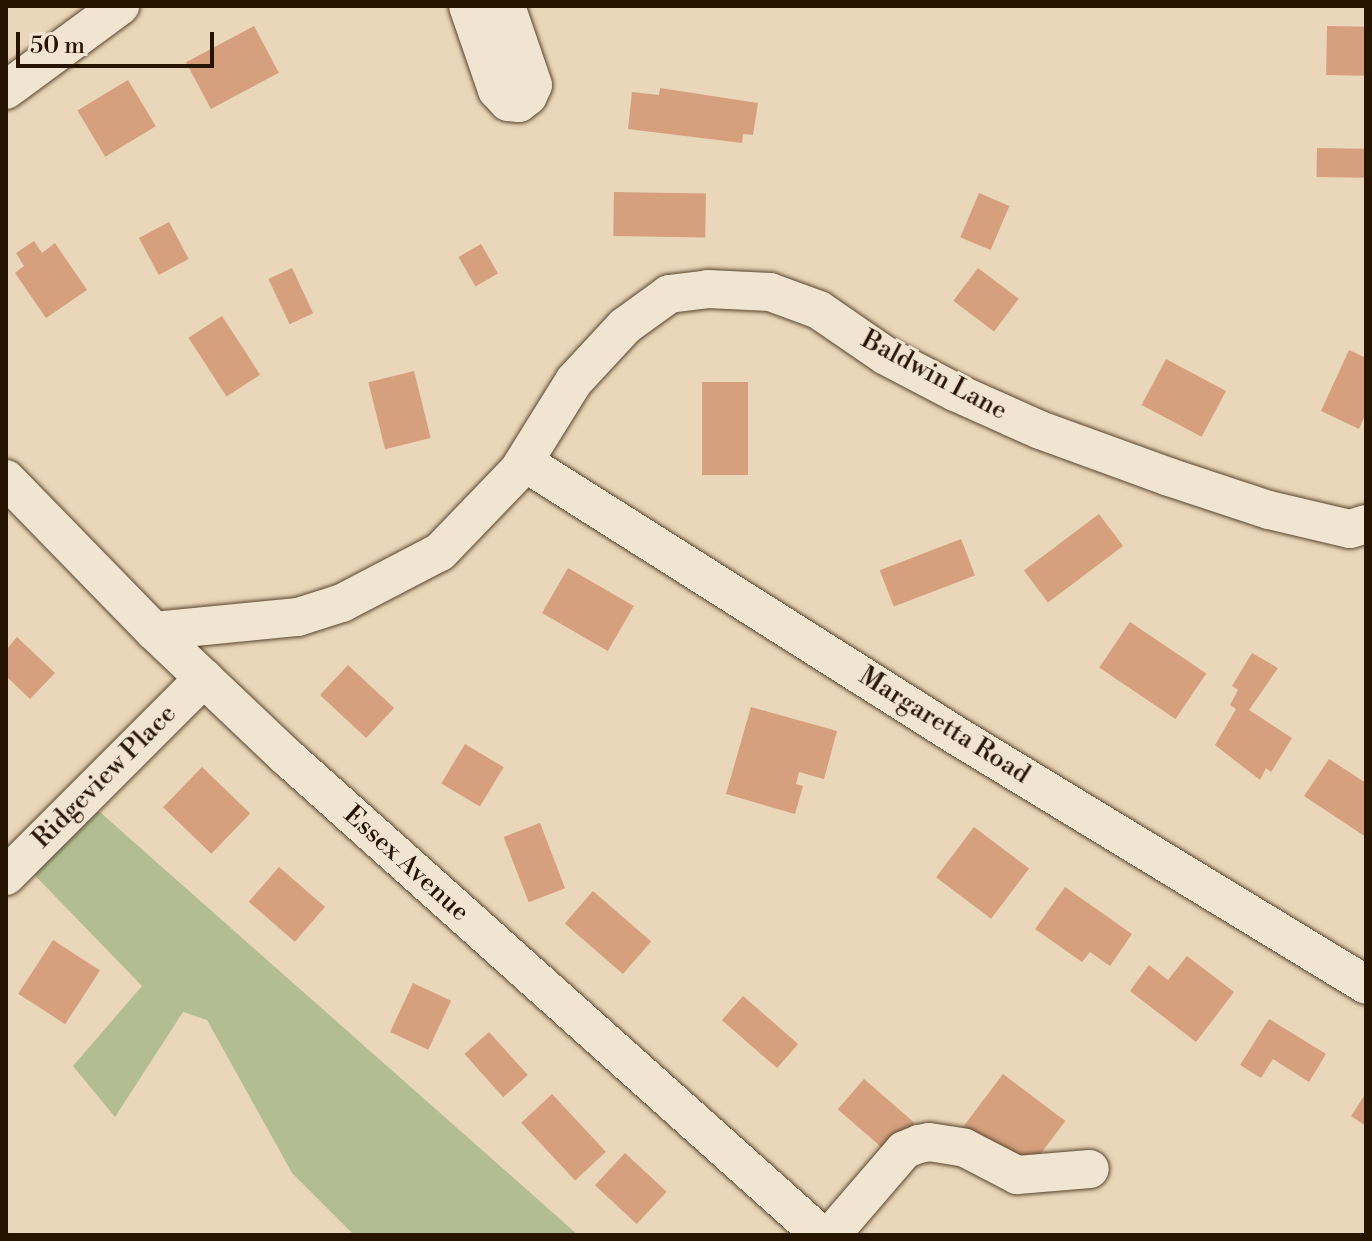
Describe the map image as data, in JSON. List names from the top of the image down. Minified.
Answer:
{"streets":{"street":["Baldwin Lane","Margaretta Road","Ridgeview Place","Essex Avenue"]},"crossings":[["Baldwin Lane","Margaretta Road"],["Baldwin Lane","Essex Avenue"],["Ridgeview Place","Essex Avenue"]],"scale_bar":"50 m"}
